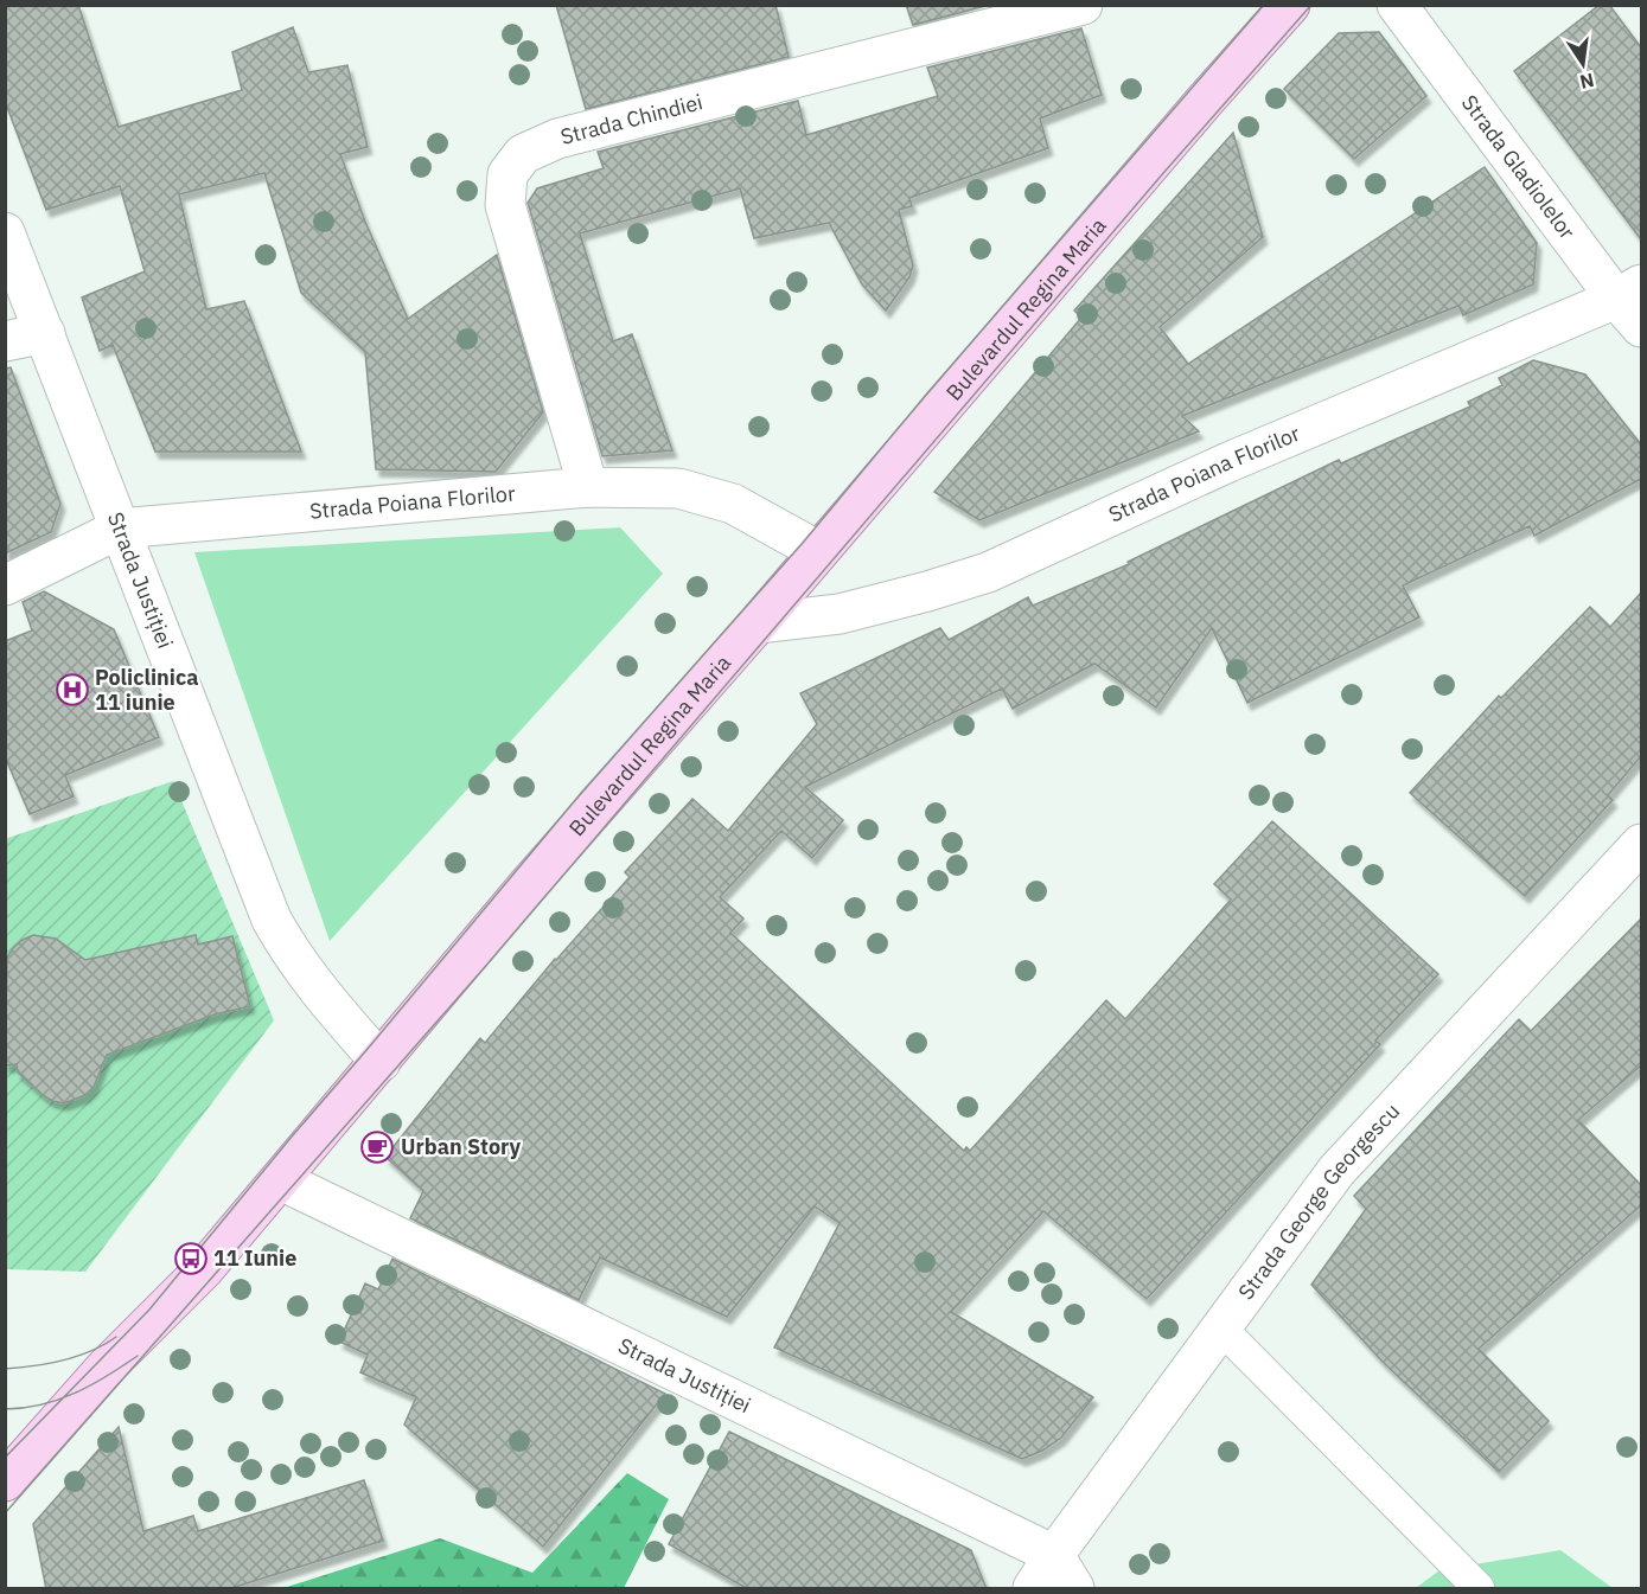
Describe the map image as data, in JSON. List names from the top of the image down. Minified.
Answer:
{"streets":{"main road":["Bulevardul Regina Maria"],"street":["Strada Chindiei","Strada Gladiolelor","Strada Poiana Florilor","Strada Justiției","Strada George Georgescu"]},"crossings":[["Strada Chindiei","Strada Poiana Florilor"],["Strada Gladiolelor","Strada Poiana Florilor"],["Bulevardul Regina Maria","Strada Poiana Florilor"],["Bulevardul Regina Maria","Strada Justiției"],["Strada Poiana Florilor","Strada Justiției"],["Strada Justiției","Strada George Georgescu"]],"places":{"hospital":["Policlinica 11 iunie"],"cafe":["Urban Story"],"bus stop":["11 Iunie"]},"north":"bottom"}
